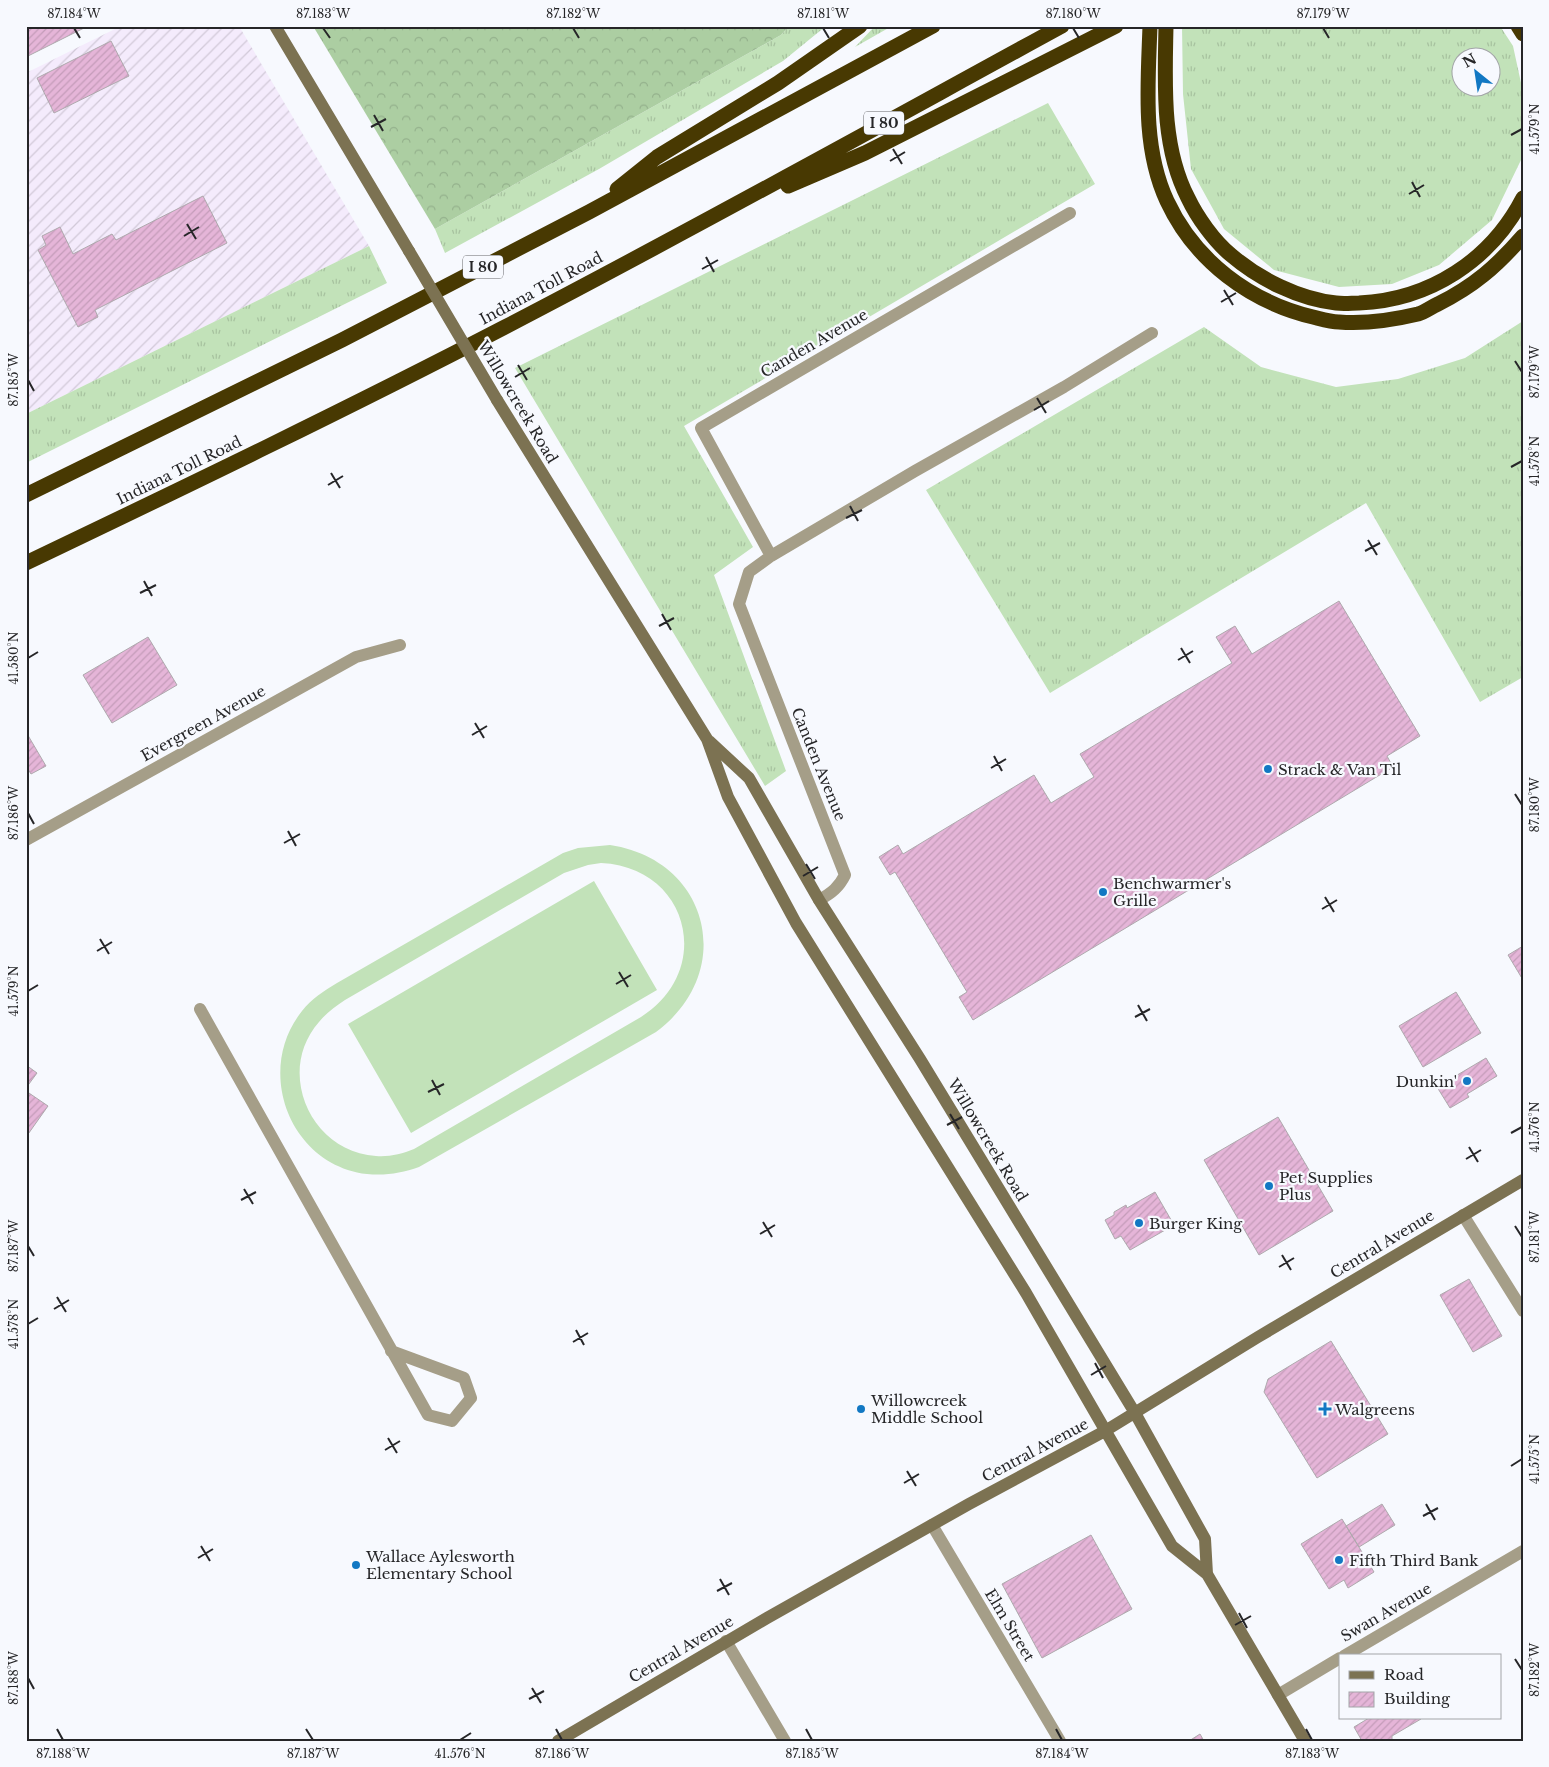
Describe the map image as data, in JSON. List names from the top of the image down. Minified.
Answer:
{"streets":{"highway":["I 80","Indiana Toll Road"],"main road":["Willowcreek Road","Central Avenue"],"street":["Canden Avenue","Evergreen Avenue","Swan Avenue","Elm Street"]},"crossings":[["Canden Avenue","Willowcreek Road"],["Willowcreek Road","Central Avenue"],["Willowcreek Road","Swan Avenue"],["Central Avenue","Elm Street"]],"places":{"other":["Strack & Van Til","Benchwarmer's Grille","Dunkin'","Pet Supplies Plus","Burger King","Willowcreek Middle School","Fifth Third Bank","Wallace Aylesworth Elementary School"],"health":["Walgreens"]},"legend":["Road","Building"],"north":"top left","coordinates":["87.184°W","87.183°W","87.182°W","87.181°W","87.180°W","87.179°W","41.579°N","87.185°W","41.578°N","41.580°N","87.186°W","41.576°N","87.187°W","41.575°N","87.188°W"]}
